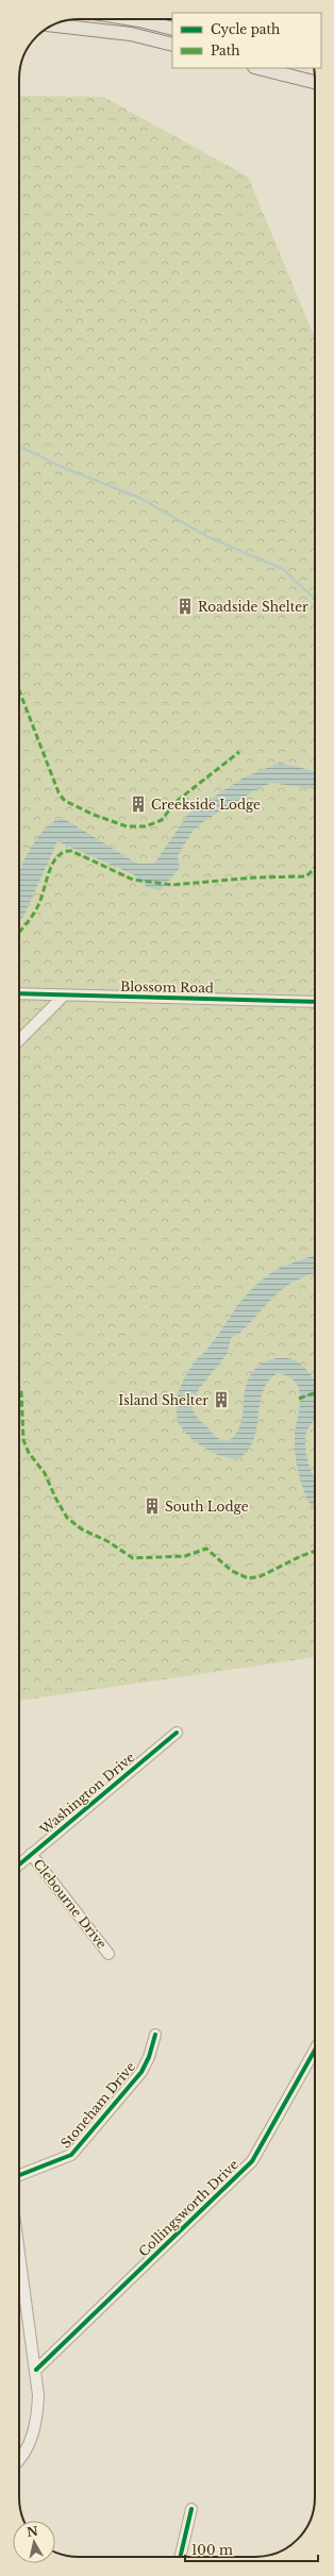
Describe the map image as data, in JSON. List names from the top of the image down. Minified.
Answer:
{"streets":{"street":["Blossom Road","Washington Drive","Clebourne Drive","Stoneham Drive","Collingsworth Drive"]},"crossings":[["Washington Drive","Clebourne Drive"]],"places":{"building":["Roadside Shelter","Creekside Lodge","Island Shelter","South Lodge"]},"legend":["Cycle path","Path"],"scale_bar":"100 m","north":"top"}
